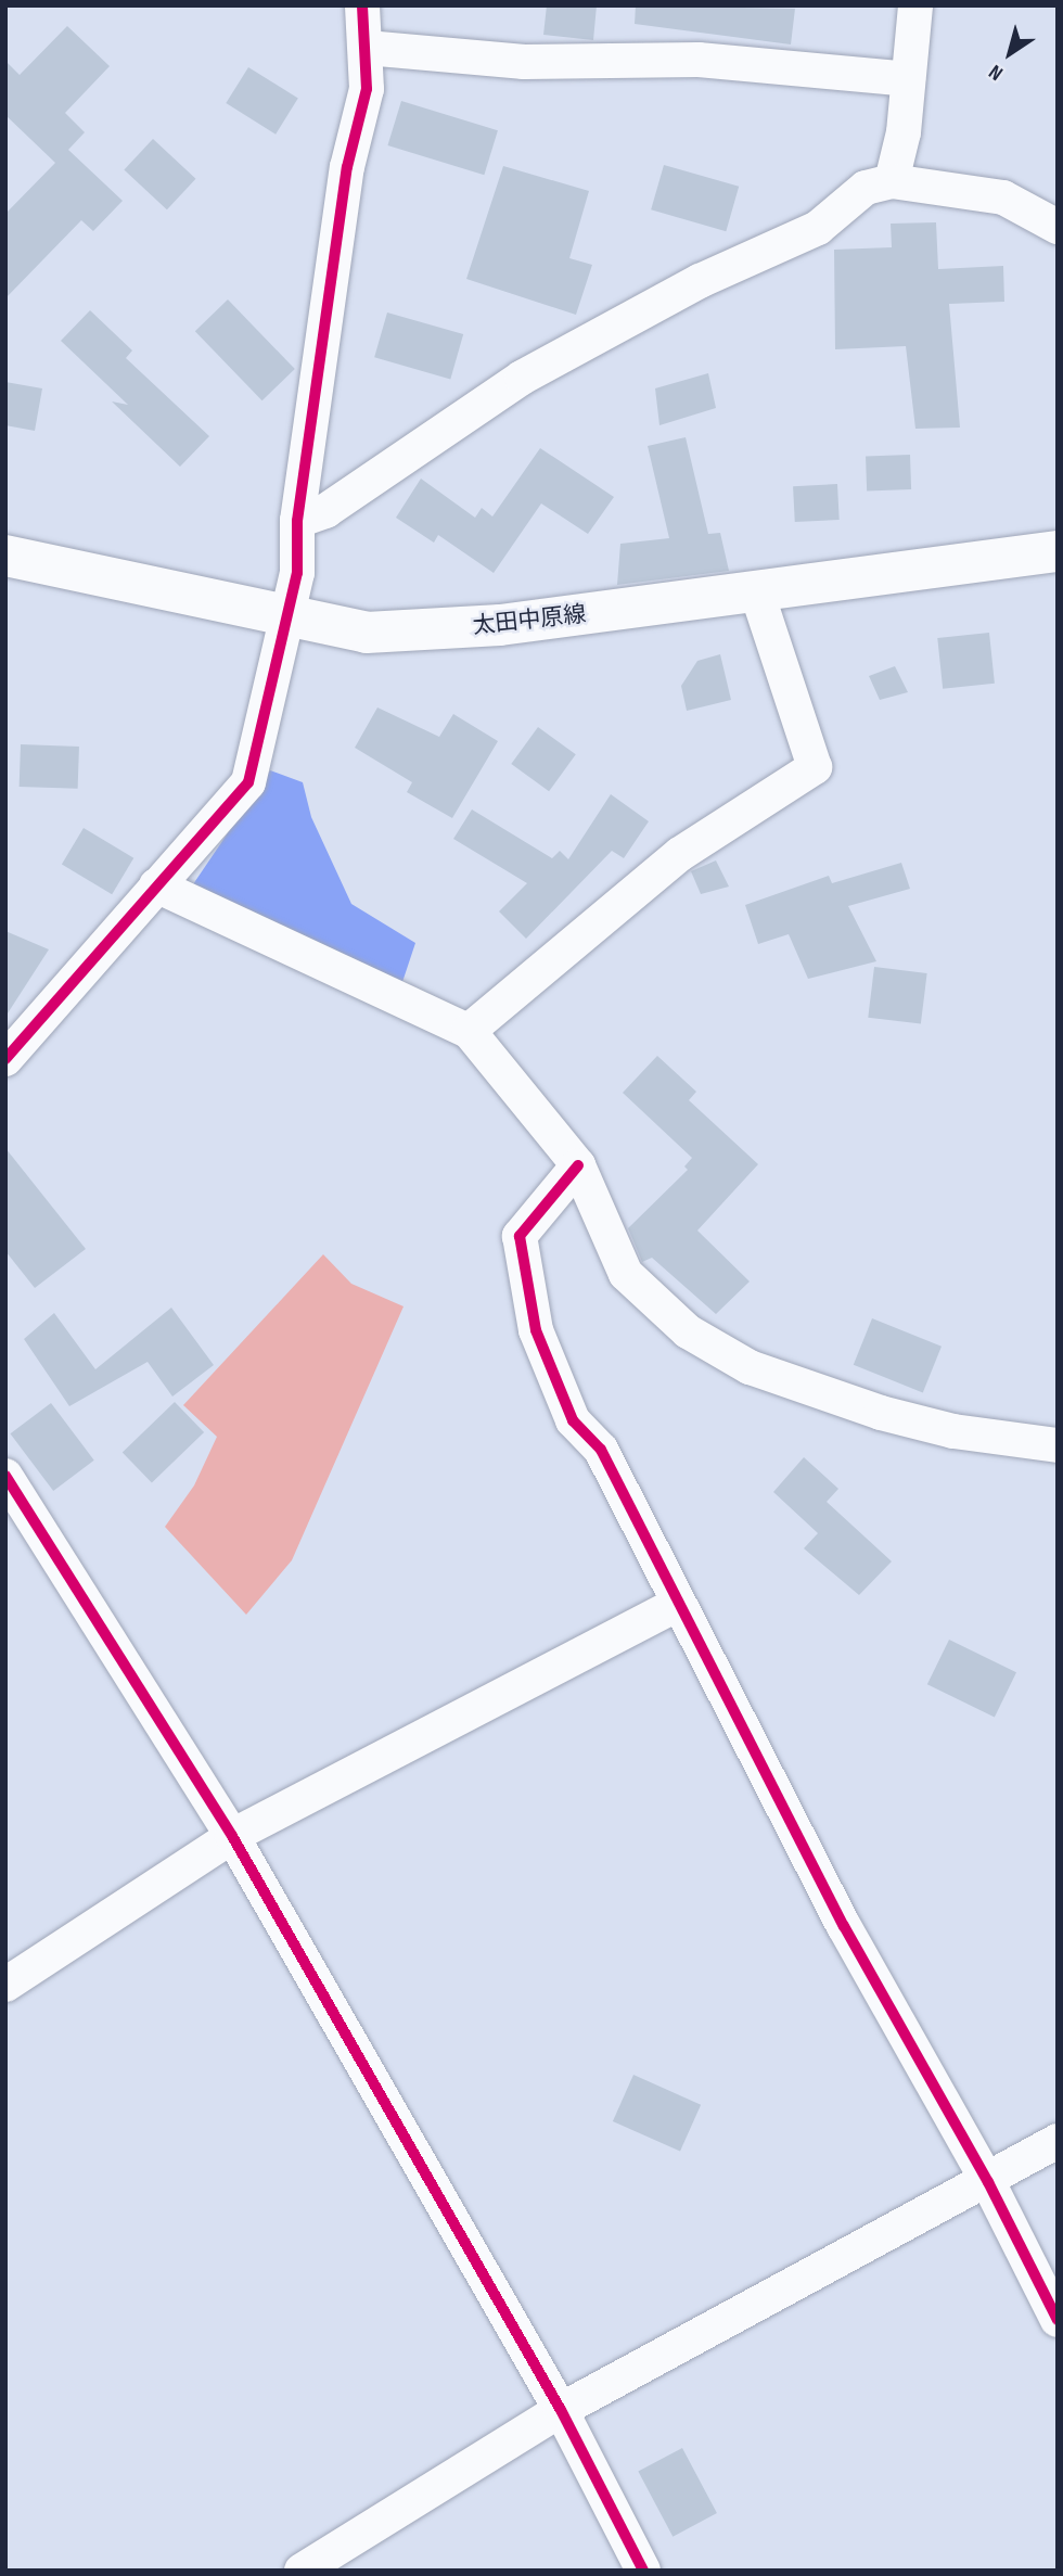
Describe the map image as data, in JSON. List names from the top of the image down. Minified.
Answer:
{"streets":{"main road":["太田中原線"]},"north":"bottom left"}
